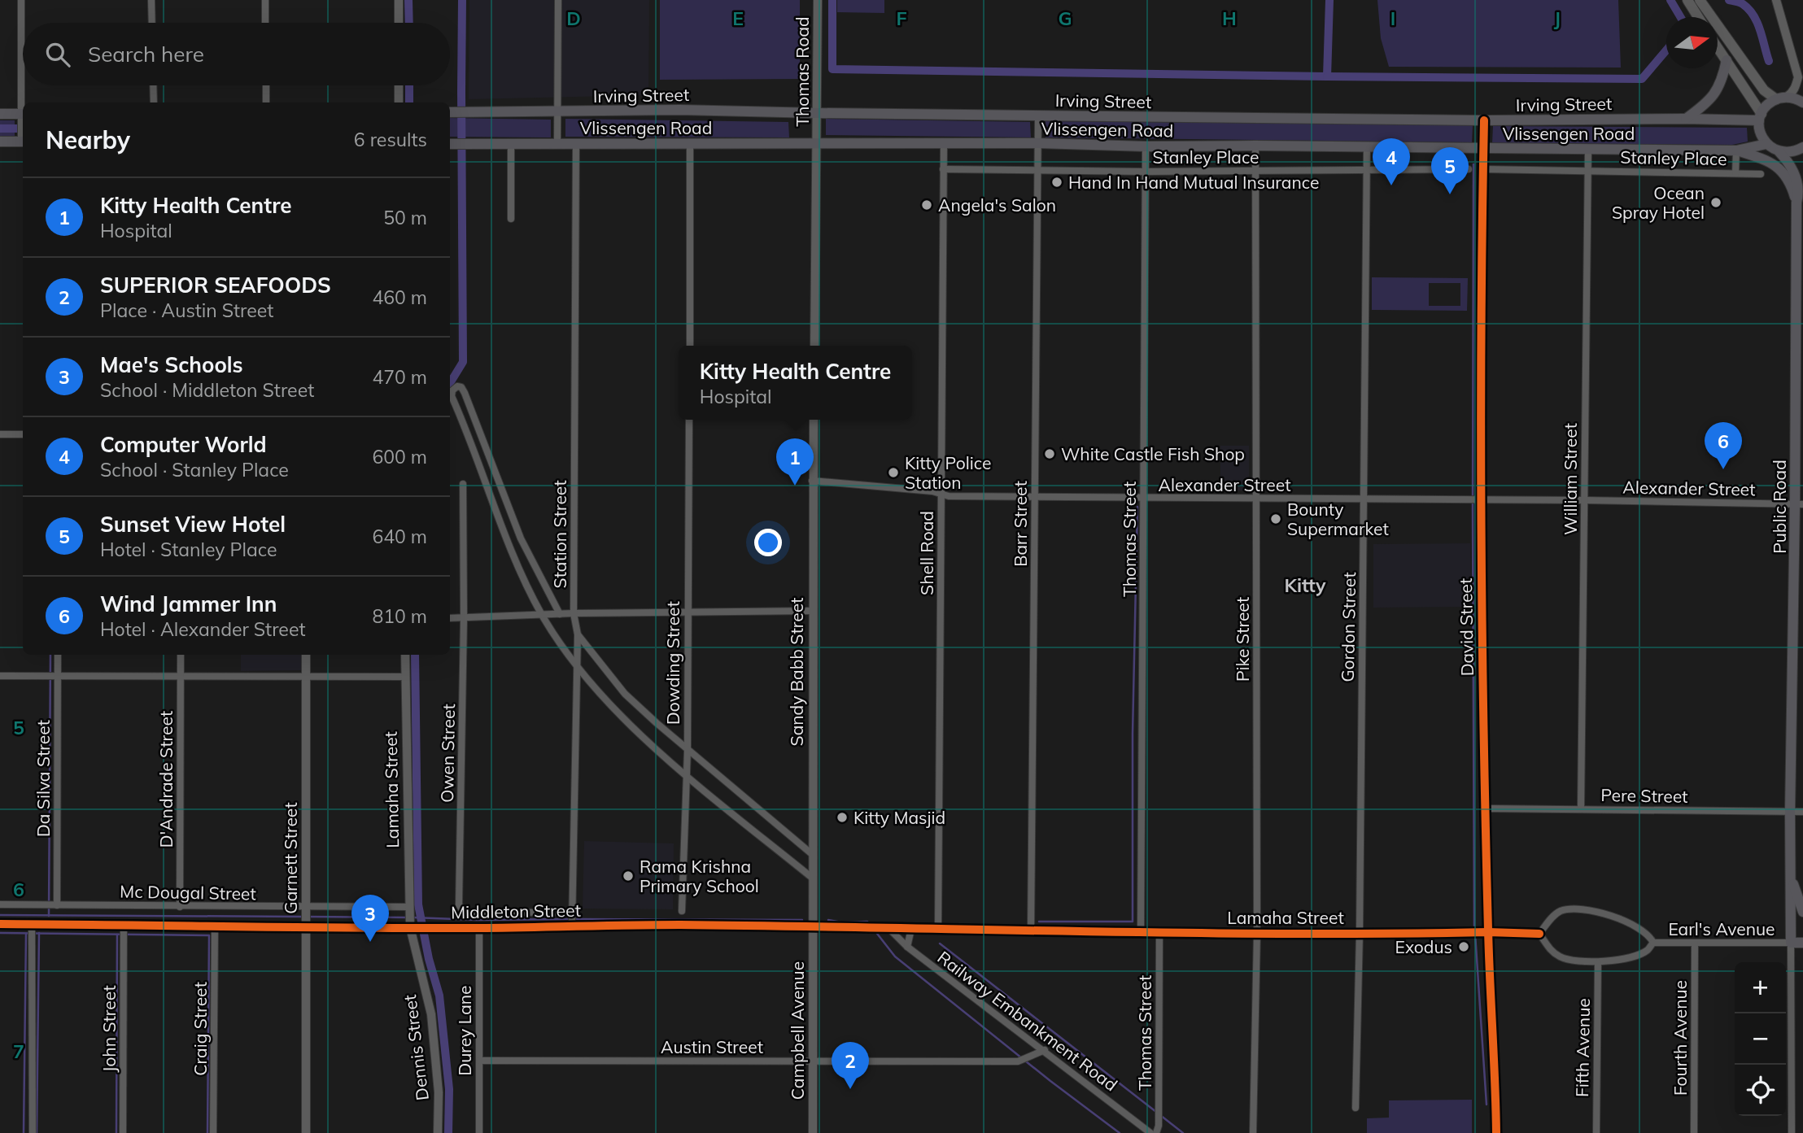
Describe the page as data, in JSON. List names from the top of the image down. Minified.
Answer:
{"streets":{"main road":["Irving Street","Vlissengen Road","Public Road"],"street":["Thomas Road","Stanley Place","William Street","Alexander Street","Barr Street","Station Street","Thomas Street","Shell Road","Gordon Street","David Street","Pike Street","Dowding Street","Sandy Babb Street","Owen Street","Da Silva Street","D'Andrade Street","Lamaha Street","Pere Street","Garnett Street","Mc Dougal Street","Middleton Street","Earl's Avenue","Railway Embankment Road","John Street","Craig Street","Durey Lane","Campbell Avenue","Fourth Avenue","Austin Street","Dennis Street","Fifth Avenue"]},"crossings":[["Thomas Road","Irving Street"],["Thomas Road","Vlissengen Road"],["Irving Street","Barr Street"],["Irving Street","David Street"],["Vlissengen Road","William Street"],["Vlissengen Road","Barr Street"],["Vlissengen Road","Station Street"],["Vlissengen Road","Thomas Street"],["Vlissengen Road","Shell Road"],["Vlissengen Road","Gordon Street"],["Vlissengen Road","David Street"],["Vlissengen Road","Pike Street"],["Stanley Place","William Street"],["Stanley Place","Barr Street"],["Stanley Place","Thomas Street"],["Stanley Place","Shell Road"],["Stanley Place","Gordon Street"],["Stanley Place","David Street"],["Stanley Place","Pike Street"],["William Street","Alexander Street"],["William Street","Pere Street"],["Alexander Street","Public Road"],["Alexander Street","Barr Street"],["Alexander Street","Thomas Street"],["Alexander Street","Shell Road"],["Alexander Street","Gordon Street"],["Alexander Street","David Street"],["Alexander Street","Pike Street"],["Alexander Street","Sandy Babb Street"],["Public Road","Pere Street"],["Barr Street","Lamaha Street"],["Barr Street","Middleton Street"],["Station Street","Owen Street"],["Station Street","Middleton Street"],["Thomas Street","Lamaha Street"],["Shell Road","Middleton Street"],["Gordon Street","Lamaha Street"],["David Street","Lamaha Street"],["David Street","Pere Street"],["Pike Street","Lamaha Street"],["Sandy Babb Street","Middleton Street"],["Sandy Babb Street","Campbell Avenue"],["Da Silva Street","Mc Dougal Street"],["D'Andrade Street","Mc Dougal Street"],["Lamaha Street","Mc Dougal Street"],["Lamaha Street","Middleton Street"],["Lamaha Street","Earl's Avenue"],["Lamaha Street","Dennis Street"],["Garnett Street","Mc Dougal Street"],["Garnett Street","Middleton Street"],["Middleton Street","Railway Embankment Road"],["Middleton Street","John Street"],["Middleton Street","Craig Street"],["Middleton Street","Durey Lane"],["Middleton Street","Campbell Avenue"],["Middleton Street","Dennis Street"],["Earl's Avenue","Fourth Avenue"],["Earl's Avenue","Fifth Avenue"],["Railway Embankment Road","Austin Street"],["Durey Lane","Austin Street"],["Campbell Avenue","Austin Street"]],"districts":["Kitty"],"places":["Hand In Hand Mutual Insurance","Ocean Spray Hotel","Angela's Salon","White Castle Fish Shop","Kitty Police Station","Bounty Supermarket","Kitty Masjid","Rama Krishna Primary School","Exodus"],"north":"right","page":{"search":"Search here","heading":["Nearby","6 results"],"pins":["4","5","6","1","3","2"],"list":[{"mark":"1","name":"Kitty Health Centre","note":"Hospital","value":"50 m"},{"mark":"2","name":"SUPERIOR SEAFOODS","note":"Place · Austin Street","value":"460 m"},{"mark":"3","name":"Mae's Schools","note":"School · Middleton Street","value":"470 m"},{"mark":"4","name":"Computer World","note":"School · Stanley Place","value":"600 m"},{"mark":"5","name":"Sunset View Hotel","note":"Hotel · Stanley Place","value":"640 m"},{"mark":"6","name":"Wind Jammer Inn","note":"Hotel · Alexander Street","value":"810 m"}],"popup":["Kitty Health Centre","Hospital"],"map_buttons":["+","−"]},"grid":{"columns":["D","E","F","G","H","I","J"],"rows":["5","6","7"]}}
